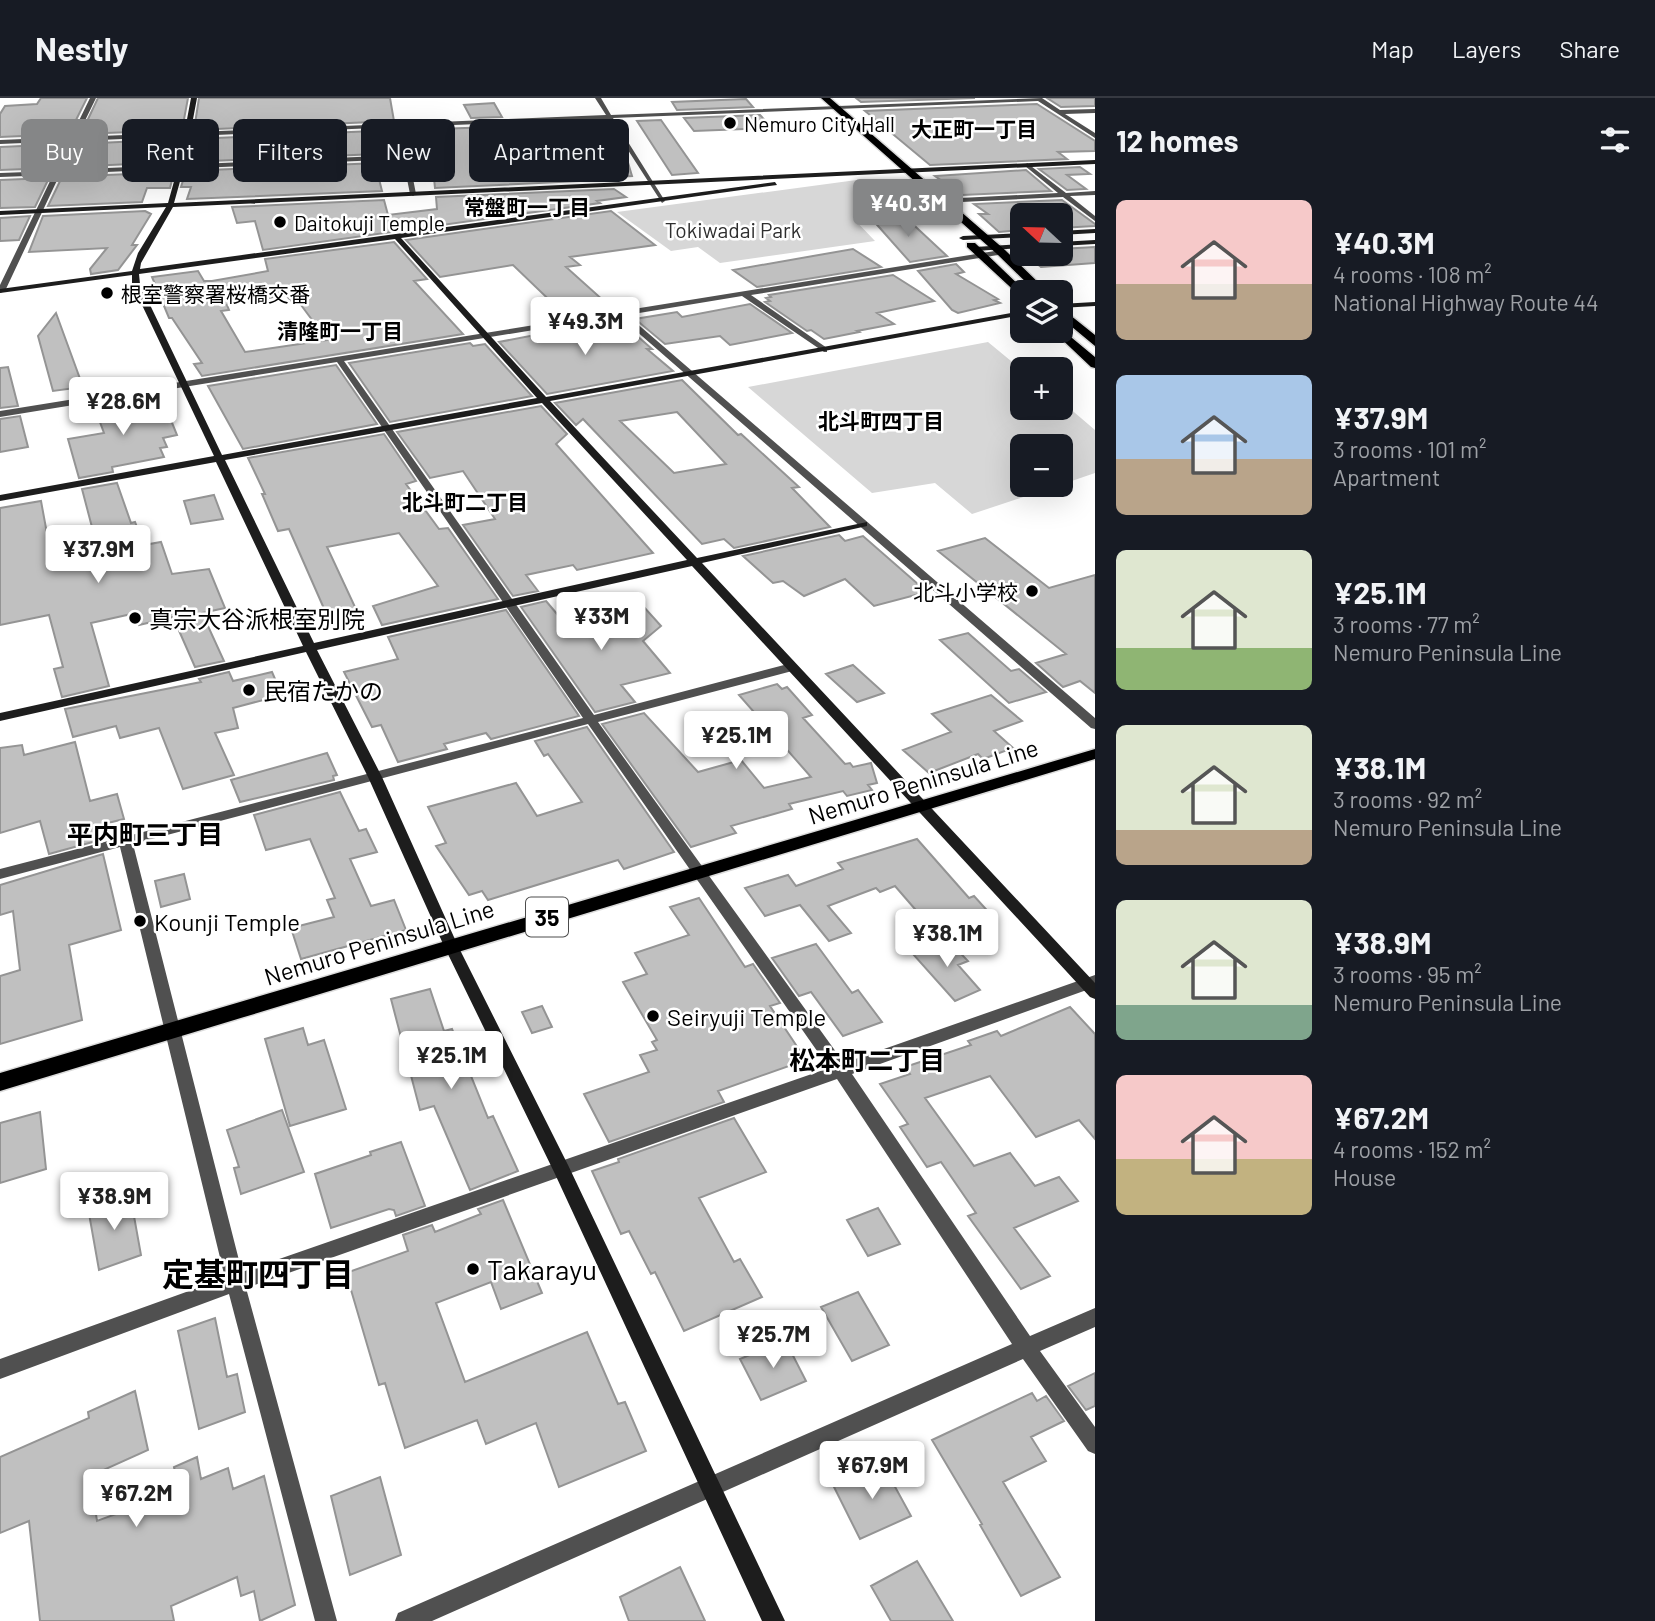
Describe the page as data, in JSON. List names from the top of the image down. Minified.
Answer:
{"streets":{"main road":["Nemuro Peninsula Line","35"]},"districts":["大正町一丁目","常盤町一丁目","清隆町一丁目","北斗町四丁目","北斗町二丁目","平内町三丁目","松本町二丁目","定基町四丁目"],"parks":["Tokiwadai Park"],"places":["Nemuro City Hall","Daitokuji Temple","根室警察署桜橋交番","北斗小学校","真宗大谷派根室別院","民宿たかの","Kounji Temple","Seiryuji Temple","Takarayu"],"north":"left","page":{"header":"Nestly","nav":["Map","Layers","Share"],"heading":"12 homes","chip":["Buy","Rent","Filters","New","Apartment"],"price":["¥40.3M","¥49.3M","¥28.6M","¥37.9M","¥33M","¥25.1M","¥38.1M","¥25.1M","¥38.9M","¥25.7M","¥67.9M","¥67.2M"],"list":[{"name":"¥40.3M","note":"4 rooms · 108 m² · National Highway Route 44"},{"name":"¥37.9M","note":"3 rooms · 101 m² · Apartment"},{"name":"¥25.1M","note":"3 rooms · 77 m² · Nemuro Peninsula Line"},{"name":"¥38.1M","note":"3 rooms · 92 m² · Nemuro Peninsula Line"},{"name":"¥38.9M","note":"3 rooms · 95 m² · Nemuro Peninsula Line"},{"name":"¥67.2M","note":"4 rooms · 152 m² · House"}],"map_buttons":["+","−"]}}
